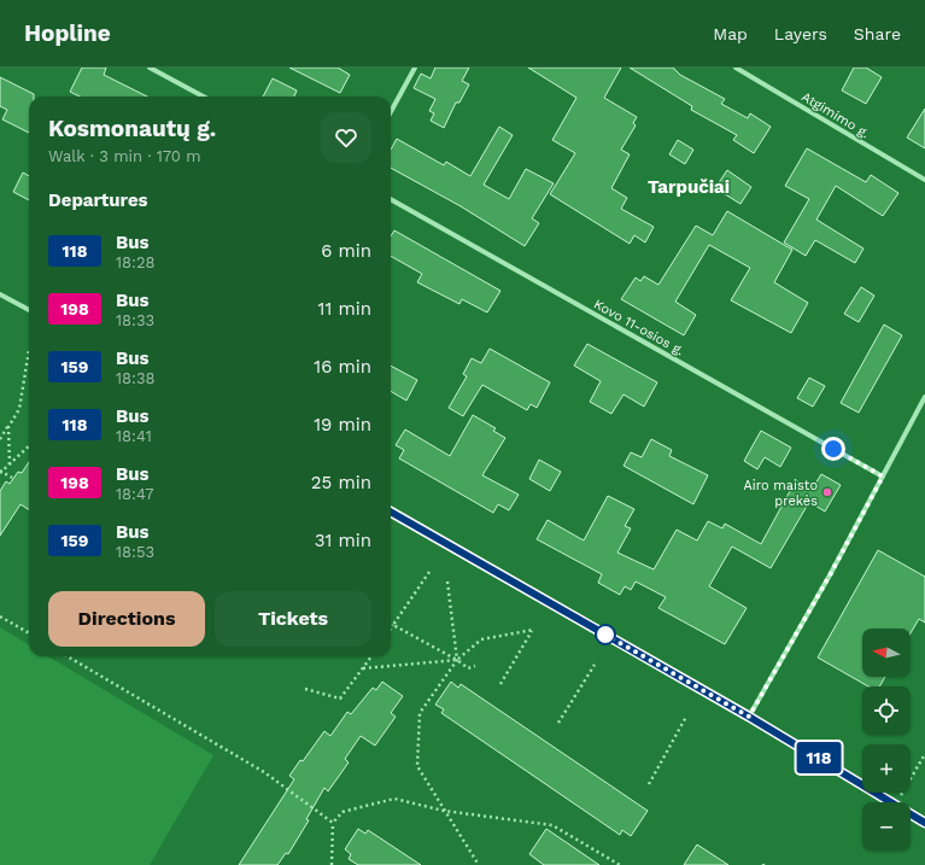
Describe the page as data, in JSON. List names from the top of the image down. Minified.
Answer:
{"streets":{"street":["Atgimimo g.","Kovo 11-osios g."]},"districts":["Tarpučiai"],"places":["Airo maisto prekės"],"lines":["bus line 118"],"north":"left","page":{"header":"Hopline","nav":["Map","Layers","Share"],"on_map":"118","heading":[["Kosmonautų g.","Walk · 3 min · 170 m"],"Departures"],"list":[{"mark":"118","name":"Bus","note":"18:28","value":"6 min"},{"mark":"198","name":"Bus","note":"18:33","value":"11 min"},{"mark":"159","name":"Bus","note":"18:38","value":"16 min"},{"mark":"118","name":"Bus","note":"18:41","value":"19 min"},{"mark":"198","name":"Bus","note":"18:47","value":"25 min"},{"mark":"159","name":"Bus","note":"18:53","value":"31 min"}],"buttons":["Directions","Tickets"],"map_buttons":["+","−"]}}
